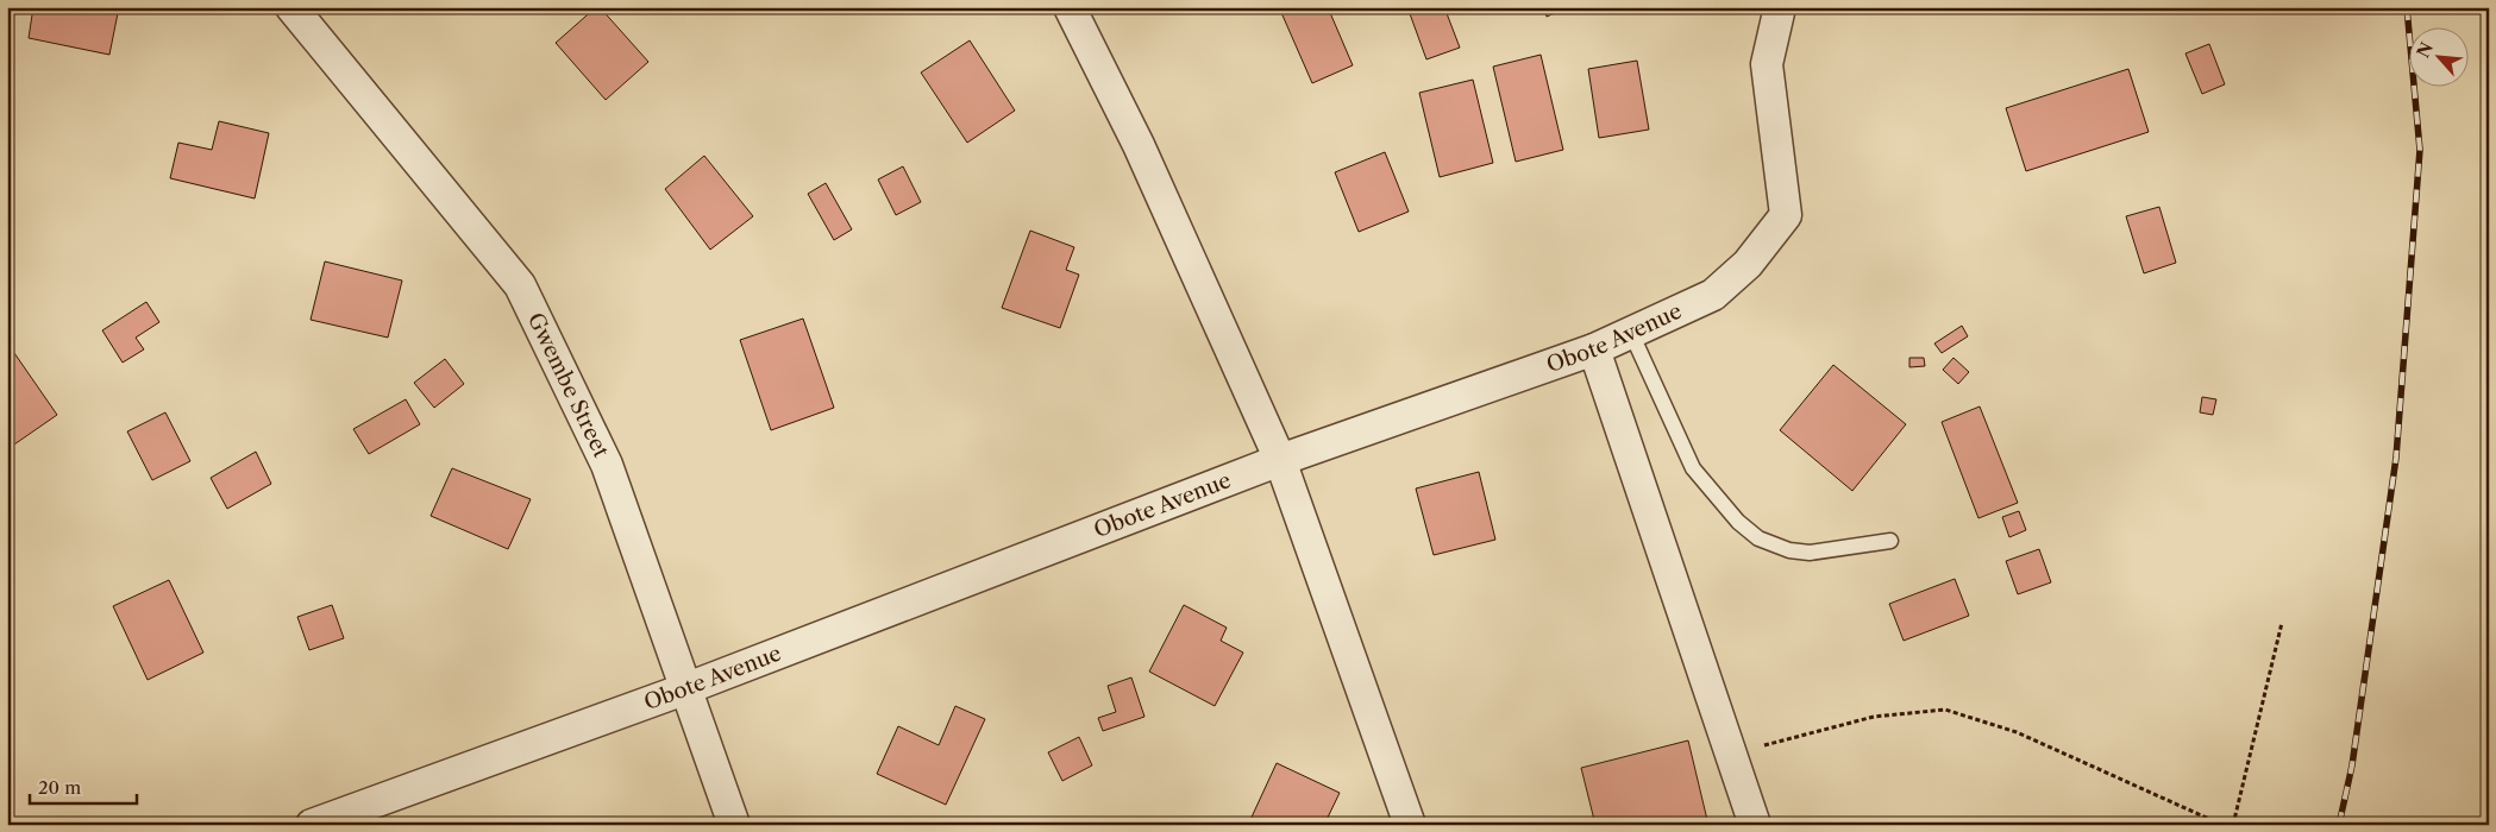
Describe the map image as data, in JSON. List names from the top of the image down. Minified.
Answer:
{"streets":{"street":["Obote Avenue","Gwembe Street"]},"crossings":[["Obote Avenue","Gwembe Street"]],"scale_bar":"20 m","north":"top left"}
